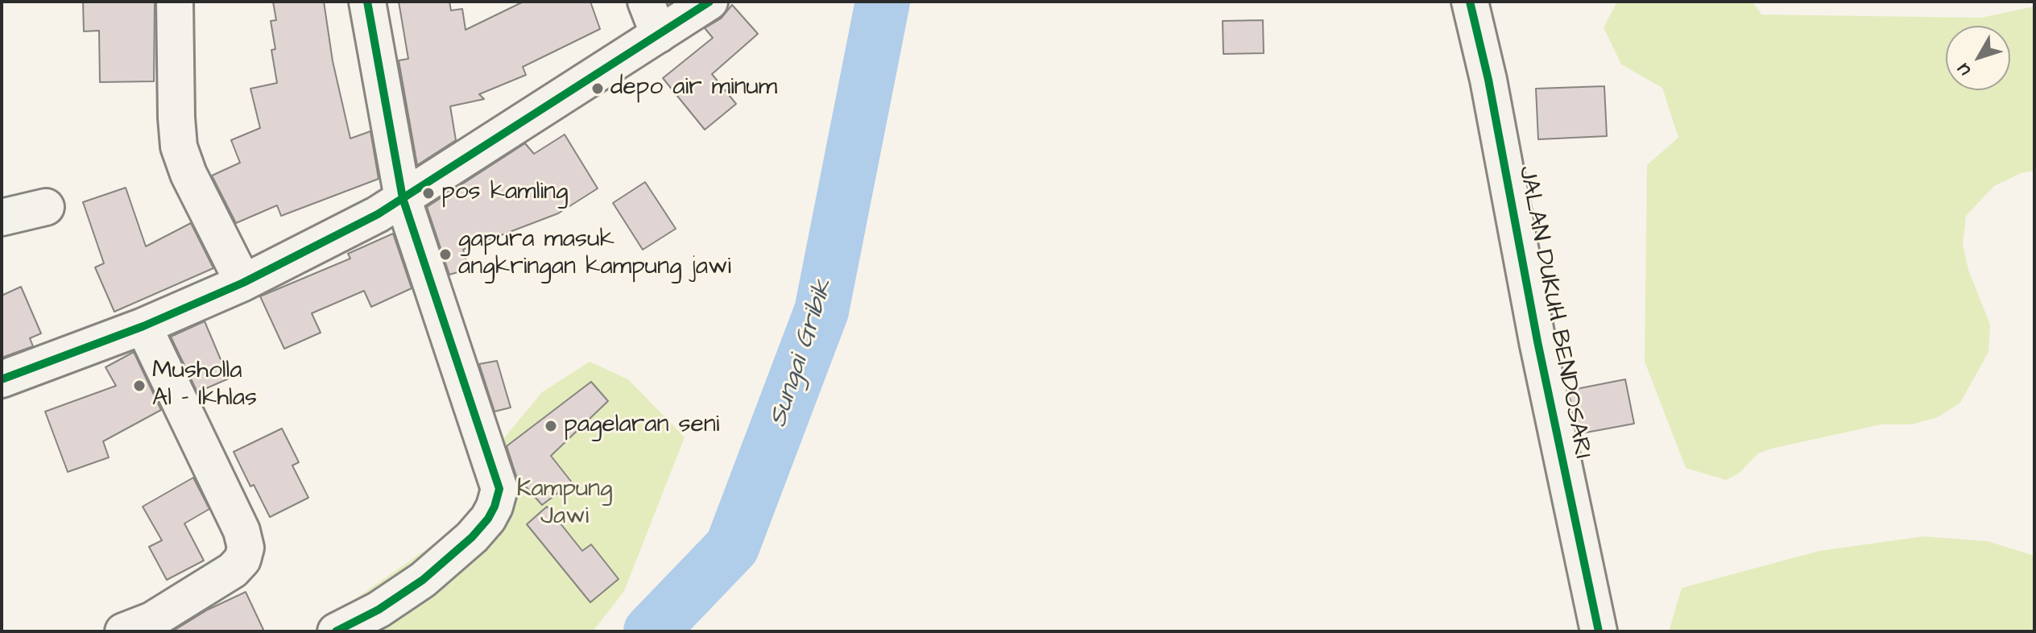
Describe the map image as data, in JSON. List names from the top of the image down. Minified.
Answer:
{"streets":{"street":["JALAN DUKUH BENDOSARI"]},"water":["Sungai Gribik"],"parks":["Kampung Jawi"],"places":["depo air minum","pos kamling","gapura masuk angkringan kampung jawi","Musholla Al - Ikhlas","pagelaran seni"],"north":"bottom left"}
